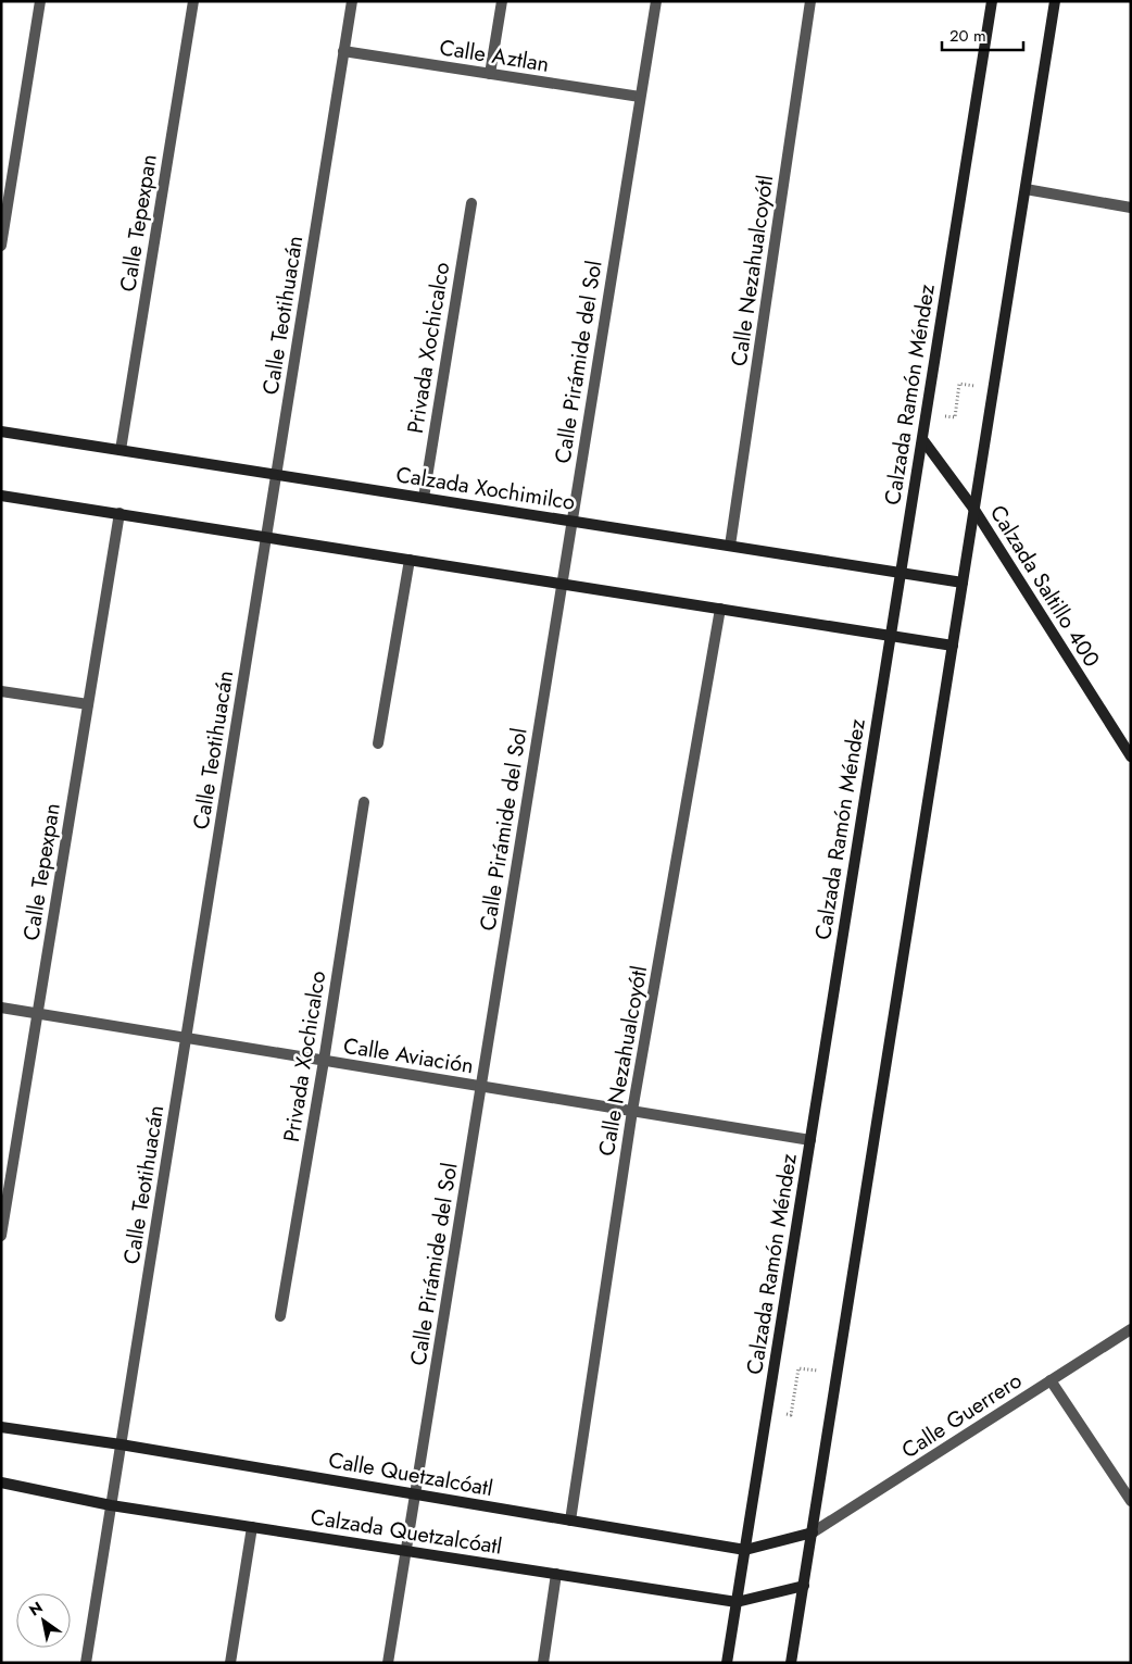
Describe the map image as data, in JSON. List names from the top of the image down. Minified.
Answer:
{"streets":{"street":["Calle Aztlan","Calle Tepexpan","Calle Nezahualcoyótl","Calle Teotihuacán","Privada Xochicalco","Calle Pirámide del Sol","Calzada Ramón Méndez","Calzada Xochimilco","Calzada Saltillo 400","Calle Aviación","Calle Guerrero","Calle Quetzalcóatl","Calzada Quetzalcóatl"]},"crossings":[["Calle Aztlan","Calle Teotihuacán"],["Calle Aztlan","Calle Pirámide del Sol"],["Calle Tepexpan","Calzada Xochimilco"],["Calle Tepexpan","Calle Aviación"],["Calle Nezahualcoyótl","Calzada Xochimilco"],["Calle Nezahualcoyótl","Calle Aviación"],["Calle Nezahualcoyótl","Calle Quetzalcóatl"],["Calle Teotihuacán","Calzada Xochimilco"],["Calle Teotihuacán","Calle Aviación"],["Calle Teotihuacán","Calle Quetzalcóatl"],["Calle Teotihuacán","Calzada Quetzalcóatl"],["Privada Xochicalco","Calzada Xochimilco"],["Privada Xochicalco","Calle Aviación"],["Calle Pirámide del Sol","Calzada Xochimilco"],["Calle Pirámide del Sol","Calle Aviación"],["Calle Pirámide del Sol","Calle Quetzalcóatl"],["Calle Pirámide del Sol","Calzada Quetzalcóatl"],["Calzada Ramón Méndez","Calzada Xochimilco"],["Calzada Ramón Méndez","Calzada Saltillo 400"],["Calzada Ramón Méndez","Calle Aviación"],["Calzada Ramón Méndez","Calle Quetzalcóatl"],["Calzada Ramón Méndez","Calzada Quetzalcóatl"],["Calle Guerrero","Calle Quetzalcóatl"]],"scale_bar":"20 m","north":"top left"}
